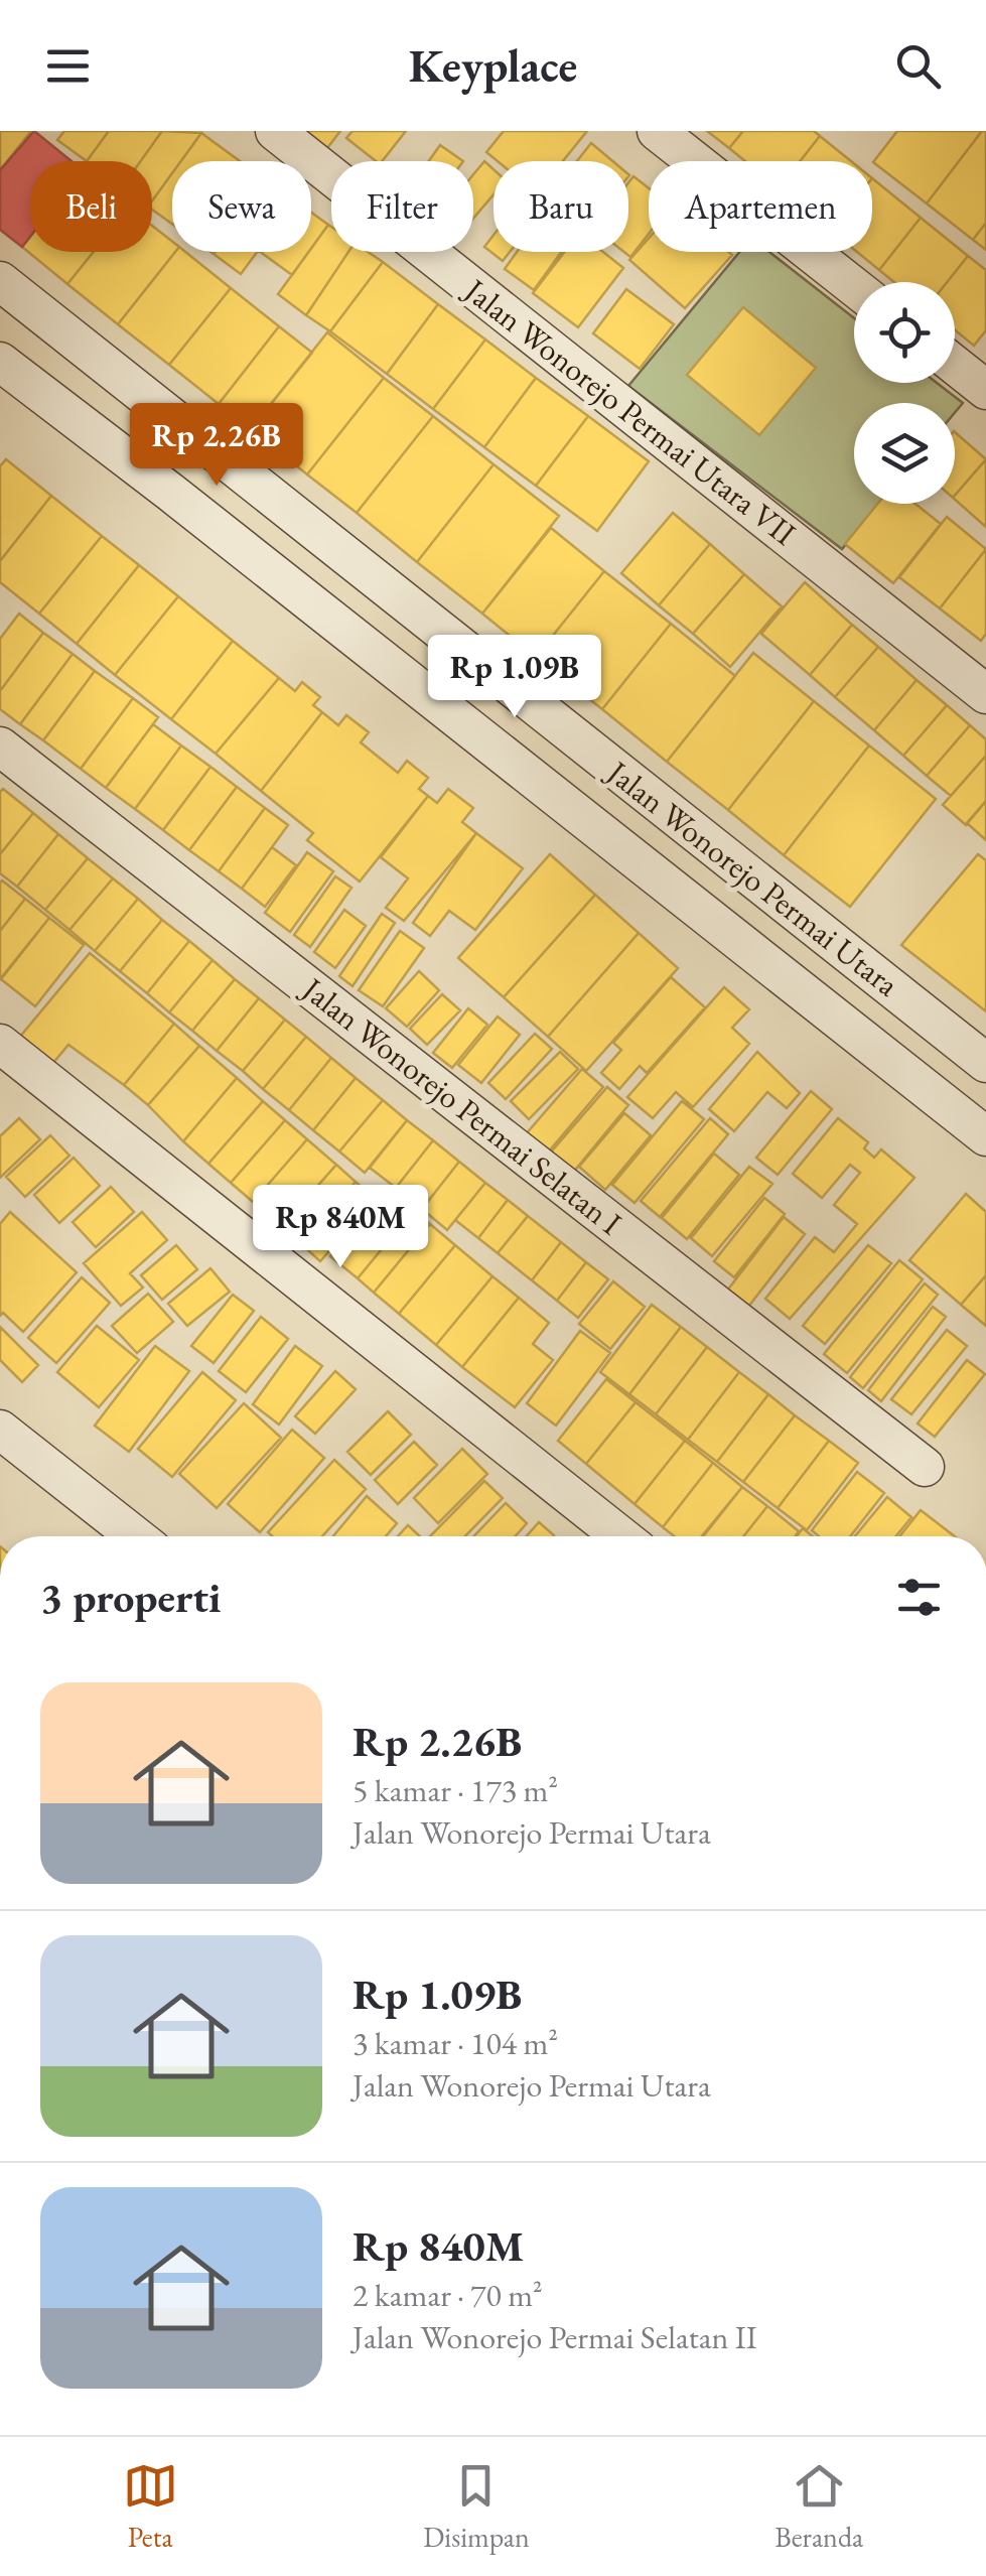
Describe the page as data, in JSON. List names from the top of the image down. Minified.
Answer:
{"streets":{"street":["Jalan Wonorejo Permai Utara VII","Jalan Wonorejo Permai Utara","Jalan Wonorejo Permai Selatan I"]},"page":{"header":"Keyplace","chip":["Beli","Sewa","Filter","Baru","Apartemen"],"price":["Rp 2.26B","Rp 1.09B","Rp 840M"],"heading":"3 properti","list":[{"name":"Rp 2.26B","note":"5 kamar · 173 m² · Jalan Wonorejo Permai Utara"},{"name":"Rp 1.09B","note":"3 kamar · 104 m² · Jalan Wonorejo Permai Utara"},{"name":"Rp 840M","note":"2 kamar · 70 m² · Jalan Wonorejo Permai Selatan II"}],"tabs":["Peta","Disimpan","Beranda"]}}
